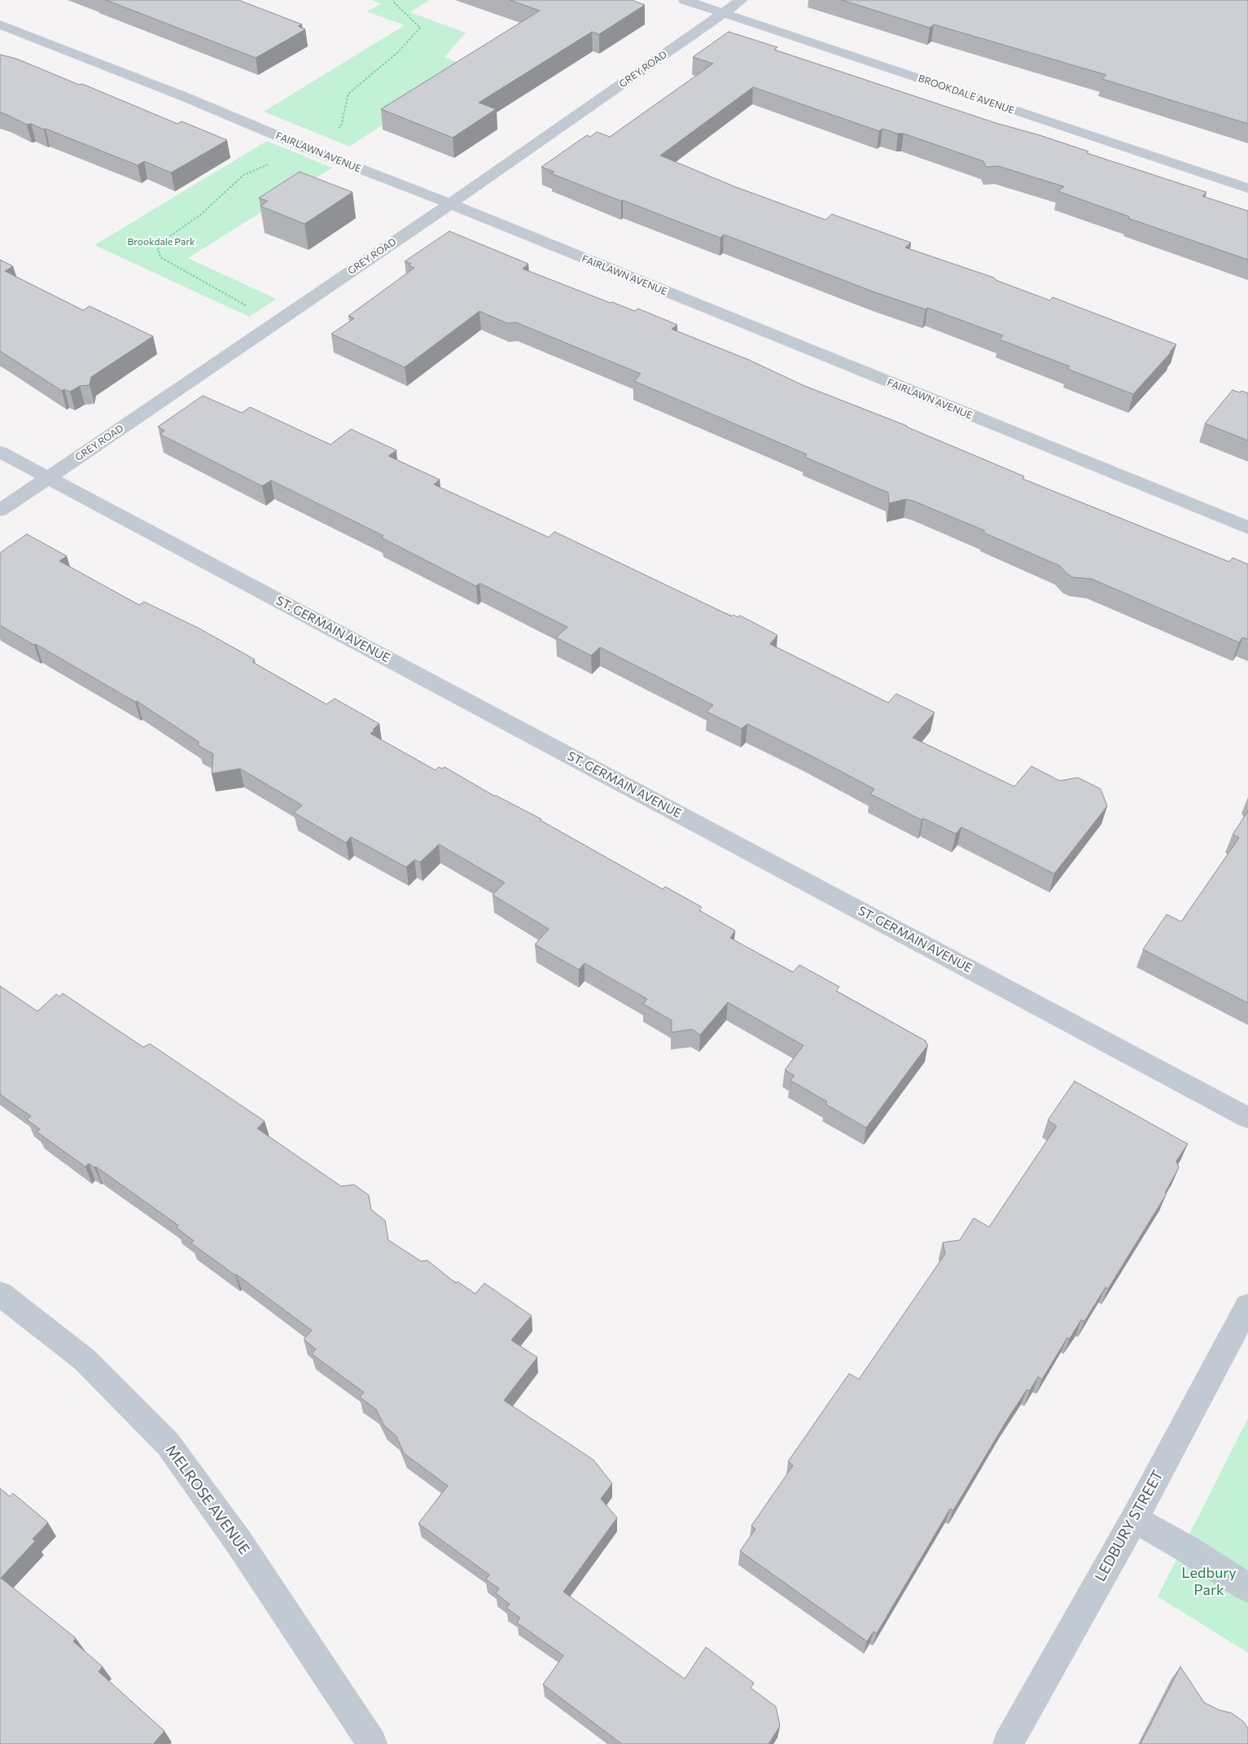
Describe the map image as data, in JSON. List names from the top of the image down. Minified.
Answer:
{"streets":{"street":["GREY ROAD","BROOKDALE AVENUE","FAIRLAWN AVENUE","ST. GERMAIN AVENUE","MELROSE AVENUE","LEDBURY STREET"]},"crossings":[["GREY ROAD","BROOKDALE AVENUE"],["GREY ROAD","FAIRLAWN AVENUE"],["GREY ROAD","ST. GERMAIN AVENUE"]],"parks":["Brookdale Park","Ledbury Park"]}
